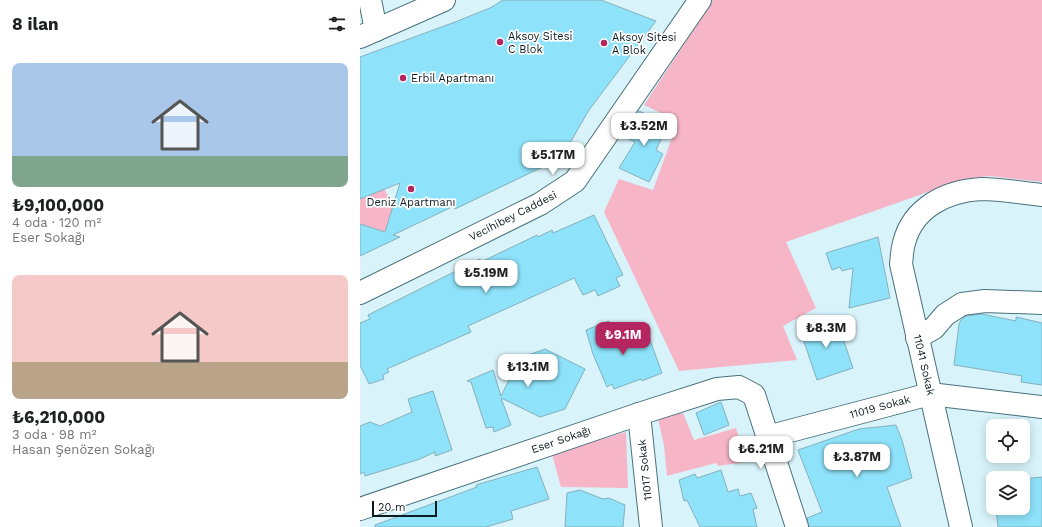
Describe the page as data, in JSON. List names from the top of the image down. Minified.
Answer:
{"streets":{"street":["Vecihibey Caddesi","11041 Sokak","11019 Sokak","Eser Sokağı","11017 Sokak"]},"crossings":[["11041 Sokak","11019 Sokak"],["11019 Sokak","Eser Sokağı"],["Eser Sokağı","11017 Sokak"]],"places":["Aksoy Sitesi C Blok","Aksoy Sitesi A Blok","Erbil Apartmanı","Deniz Apartmanı"],"scale_bar":"20 m","page":{"heading":"8 ilan","list":[{"name":"₺9,100,000","note":"4 oda · 120 m² · Eser Sokağı"},{"name":"₺6,210,000","note":"3 oda · 98 m² · Hasan Şenözen Sokağı"}],"price":["₺3.52M","₺5.17M","₺5.19M","₺8.3M","₺9.1M","₺13.1M","₺6.21M","₺3.87M"],"scale":"20 m"}}
